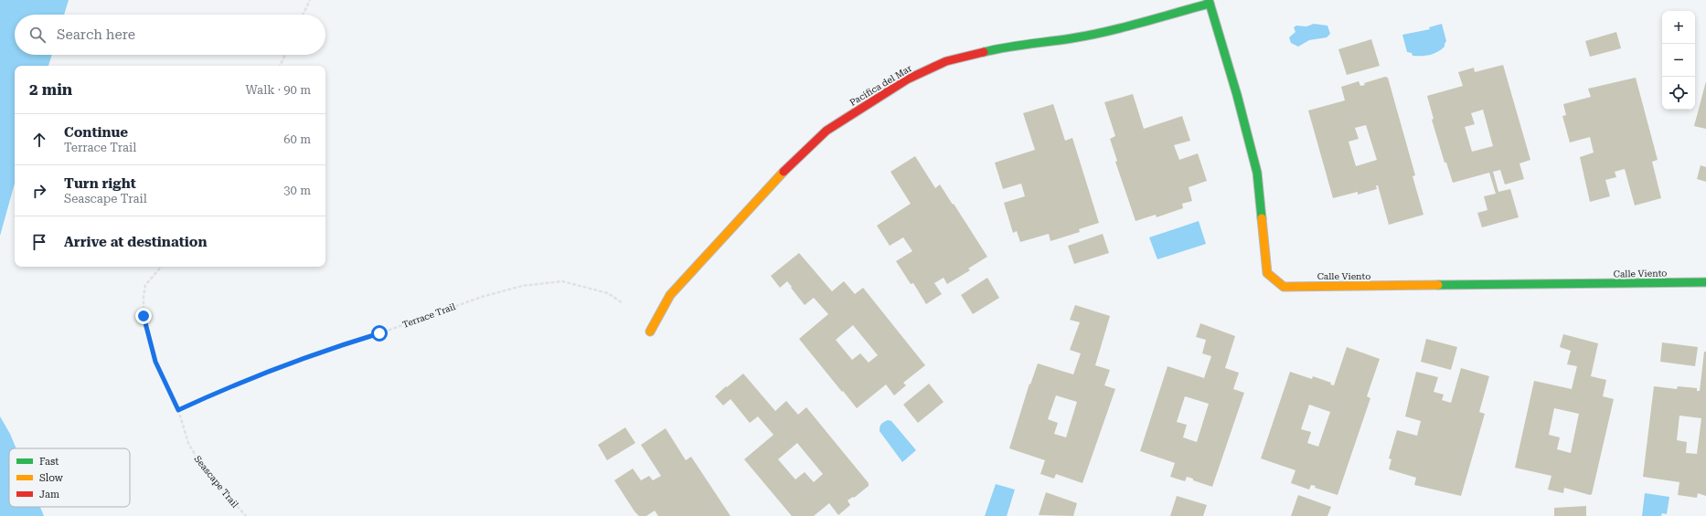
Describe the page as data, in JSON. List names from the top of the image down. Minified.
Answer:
{"streets":{"street":["Pacifica del Mar","Calle Viento"],"path":["Terrace Trail","Seascape Trail"]},"crossings":[["Pacifica del Mar","Calle Viento"],["Terrace Trail","Seascape Trail"]],"legend":["Fast","Slow","Jam"],"page":{"map_buttons":["+","−"],"search":"Search here","heading":["2 min","Walk · 90 m"],"list":[["Continue","Terrace Trail","60 m"],["Turn right","Seascape Trail","30 m"],"Arrive at destination"]}}
